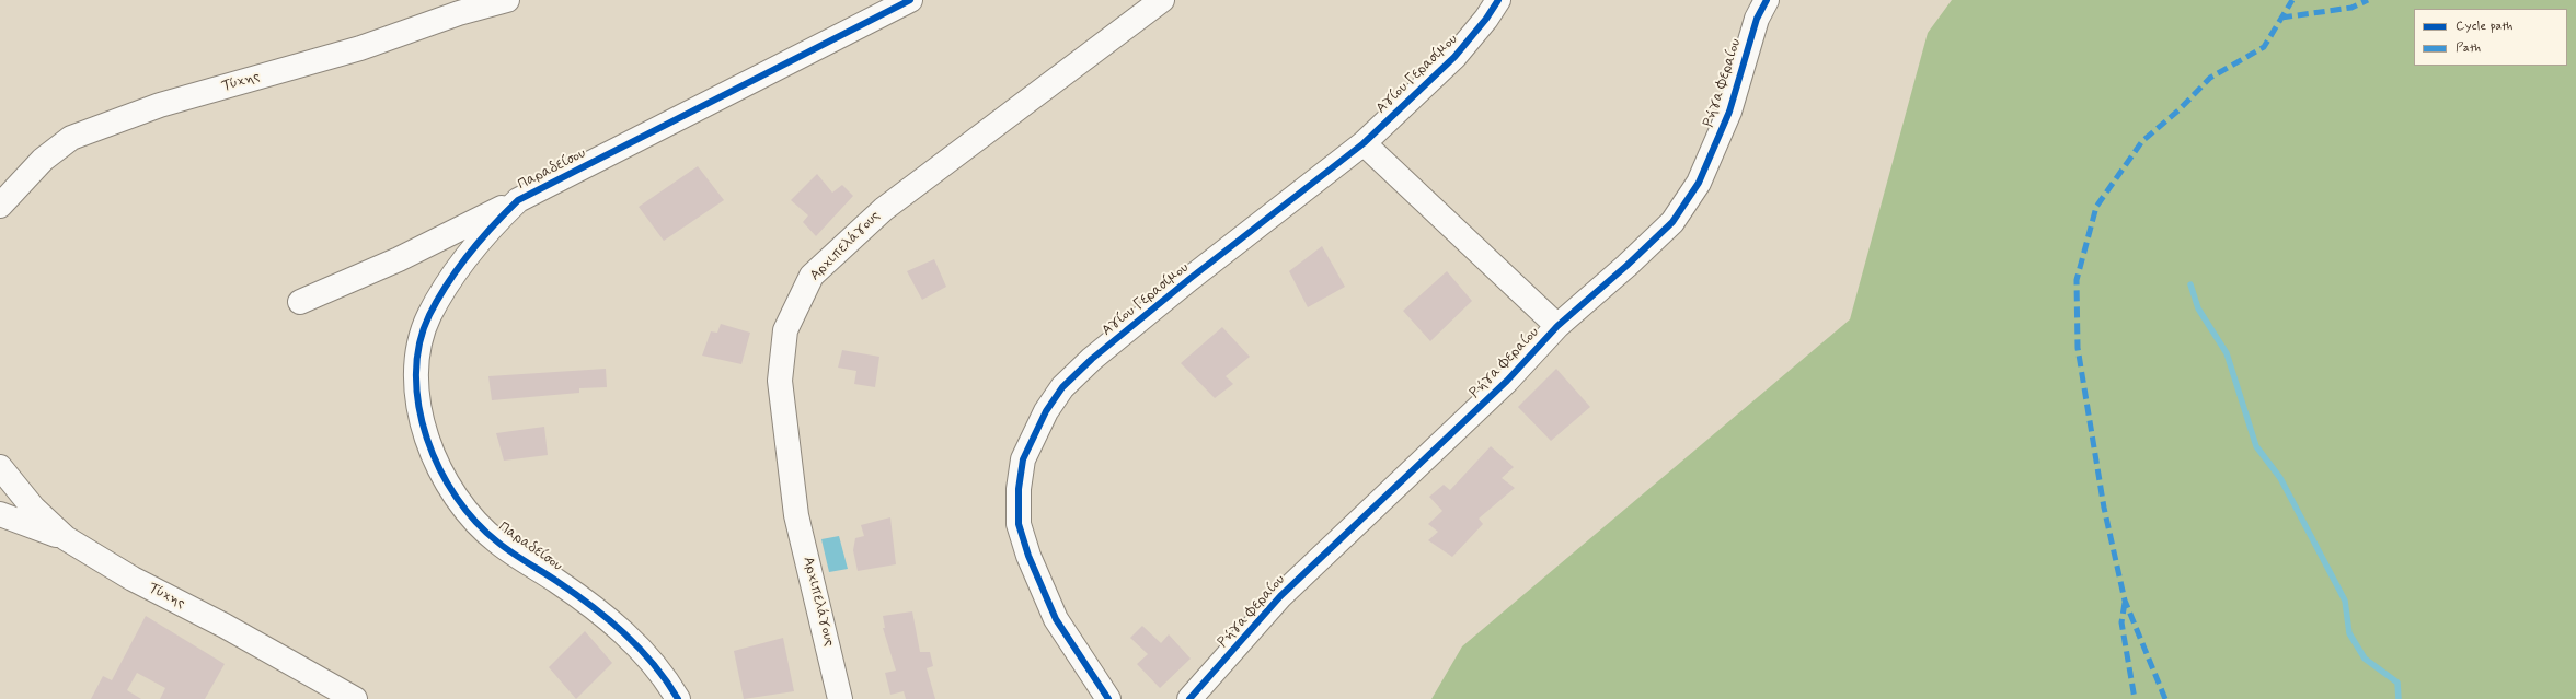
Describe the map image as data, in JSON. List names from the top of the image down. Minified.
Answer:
{"streets":{"street":["Αγίου Γερασίμου","Τύχης","Ρήγα Φεραίου","Παραδείσου","Αρχιπελάγους"]},"legend":["Cycle path","Path"]}
